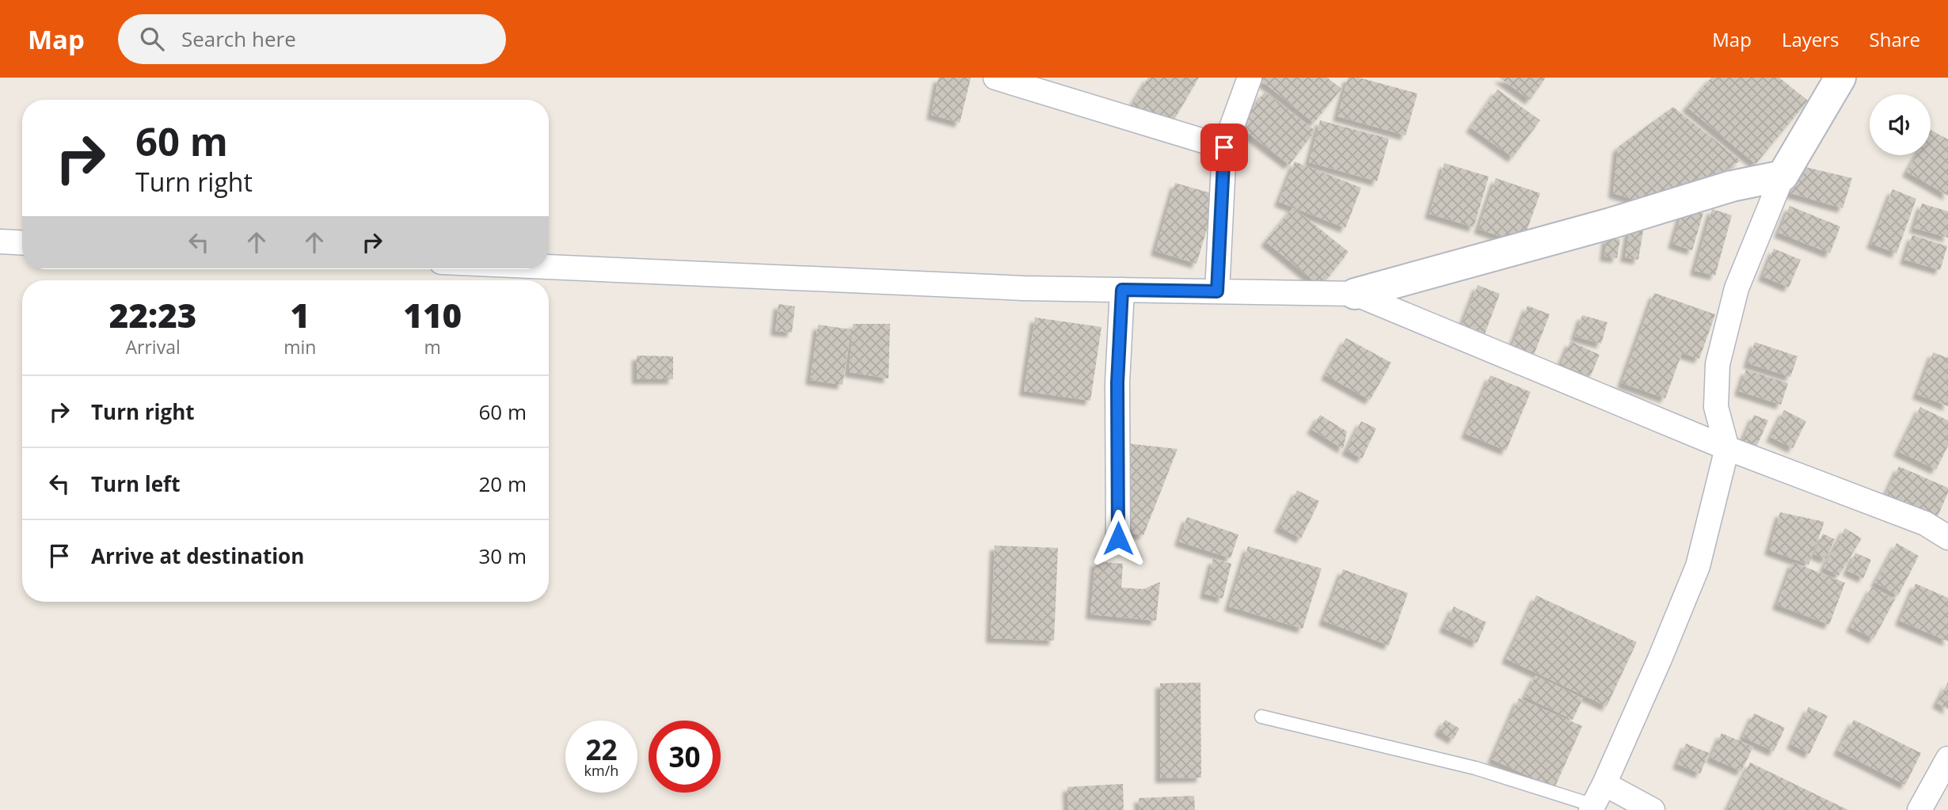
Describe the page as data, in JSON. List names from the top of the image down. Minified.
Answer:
{"page":{"header":"Map","search":"Search here","nav":["Map","Layers","Share"],"turn":["60 m","Turn right"],"eta":["22:23","Arrival","1","min","110","m"],"list":[{"name":"Turn right","value":"60 m"},{"name":"Turn left","value":"20 m"},{"name":"Arrive at destination","value":"30 m"}],"speed":"22 km/h","limit":"30"}}
